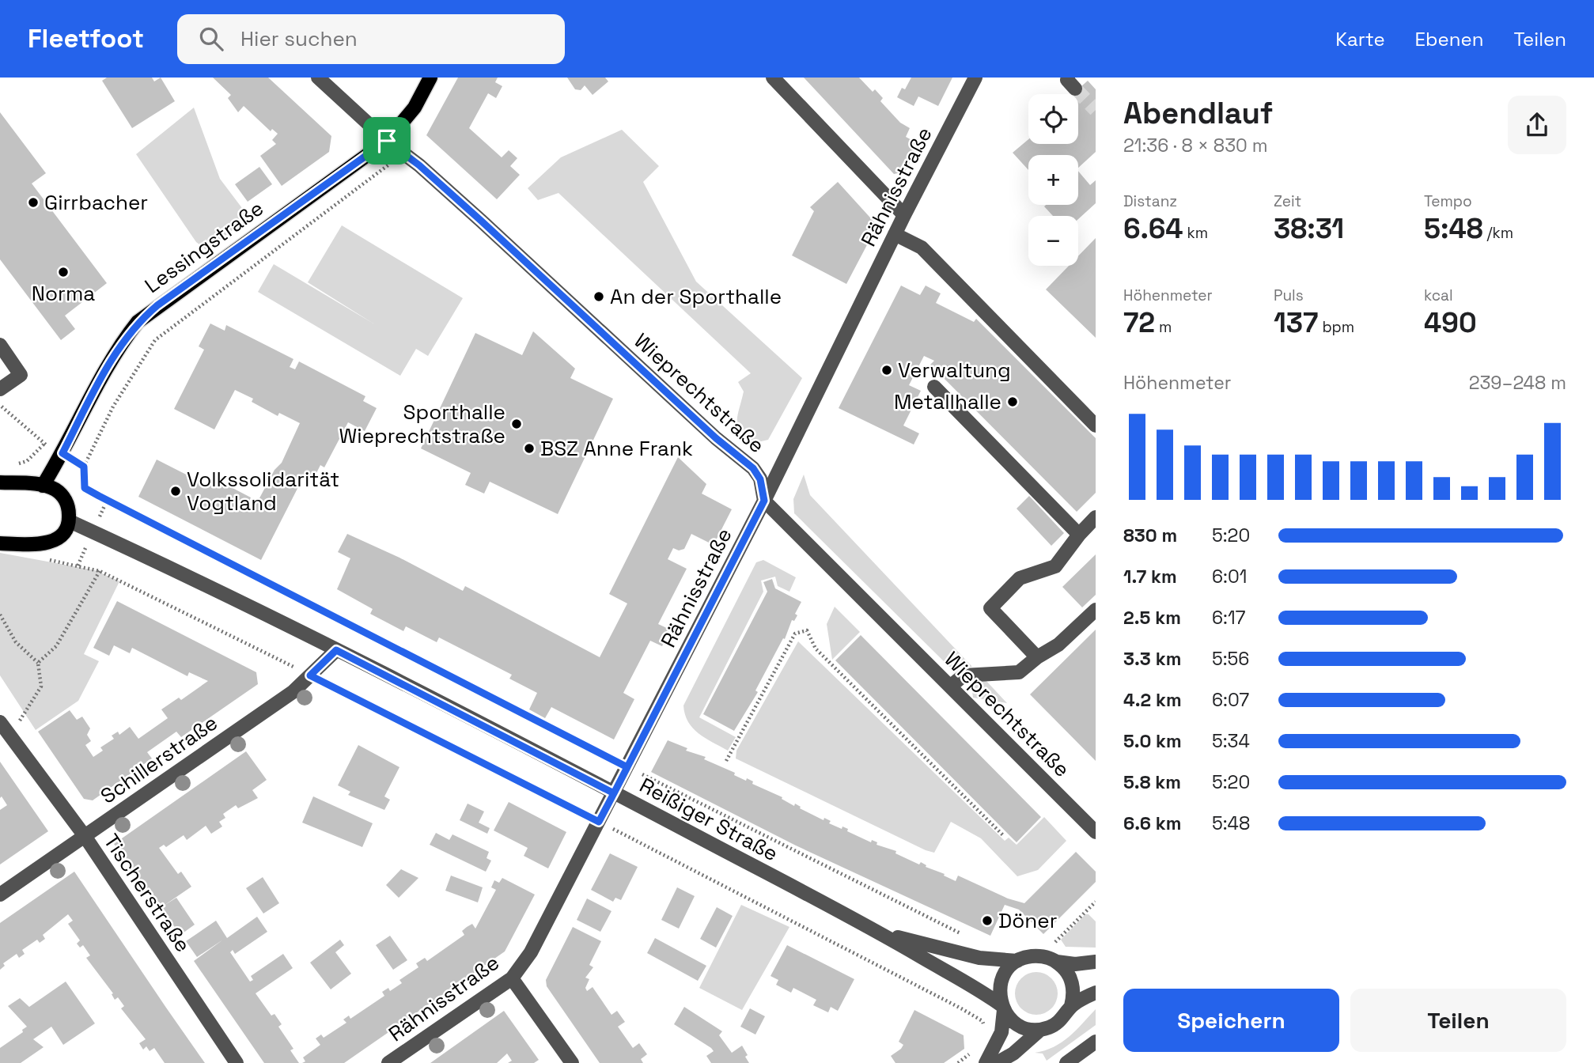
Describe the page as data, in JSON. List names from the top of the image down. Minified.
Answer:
{"streets":{"main road":["Lessingstraße"],"street":["Rähnisstraße","Wieprechtstraße","Schillerstraße","Reißiger Straße","Tischerstraße"]},"crossings":[["Rähnisstraße","Wieprechtstraße"],["Rähnisstraße","Reißiger Straße"],["Lessingstraße","Wieprechtstraße"],["Schillerstraße","Reißiger Straße"],["Schillerstraße","Tischerstraße"]],"places":["Girrbacher","Norma","An der Sporthalle","Verwaltung","Metallhalle","Sporthalle Wieprechtstraße","BSZ Anne Frank","Volkssolidarität Vogtland","Döner"],"page":{"header":"Fleetfoot","search":"Hier suchen","nav":["Karte","Ebenen","Teilen"],"heading":["Abendlauf","21:36 · 8 × 830 m"],"map_buttons":["+","−"],"stats":[["Distanz","6.64 km"],["Zeit","38:31"],["Tempo","5:48 /km"],["Höhenmeter","72 m"],["Puls","137 bpm"],["kcal","490"]],"chart":["Höhenmeter","239–248 m"],"list":[{"name":"830 m","note":"5:20"},{"name":"1.7 km","note":"6:01"},{"name":"2.5 km","note":"6:17"},{"name":"3.3 km","note":"5:56"},{"name":"4.2 km","note":"6:07"},{"name":"5.0 km","note":"5:34"},{"name":"5.8 km","note":"5:20"},{"name":"6.6 km","note":"5:48"}],"buttons":["Speichern","Teilen"]}}
